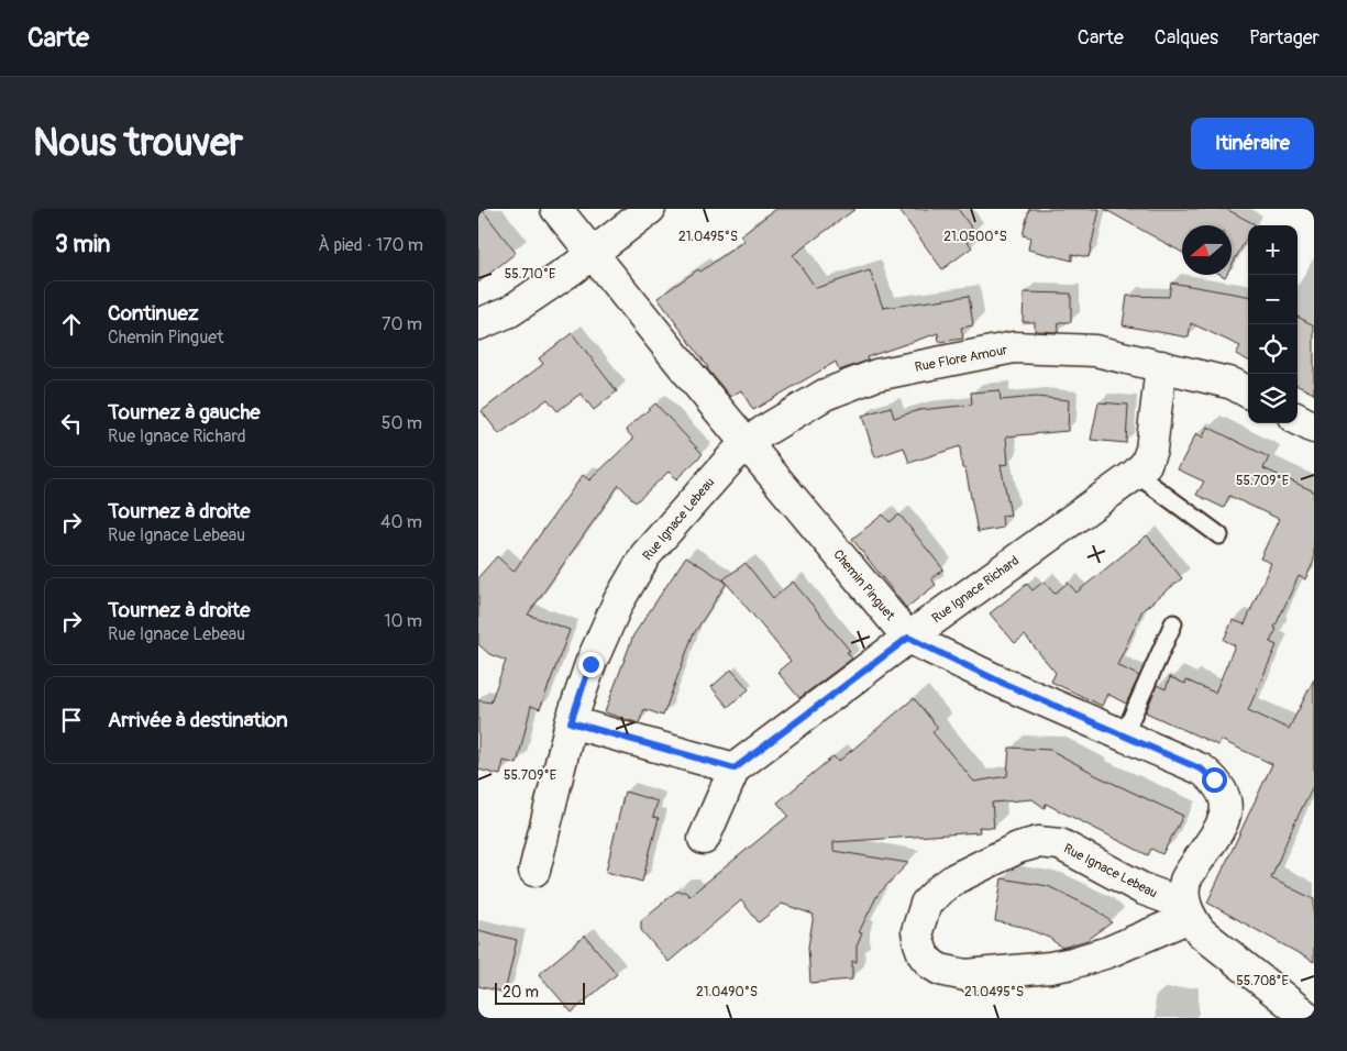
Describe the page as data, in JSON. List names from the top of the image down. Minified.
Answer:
{"streets":{"street":["Rue Flore Amour","Rue Ignace Lebeau","Chemin Pinguet","Rue Ignace Richard"]},"crossings":[["Rue Flore Amour","Rue Ignace Lebeau"],["Rue Flore Amour","Chemin Pinguet"],["Rue Flore Amour","Rue Ignace Richard"],["Rue Ignace Lebeau","Chemin Pinguet"],["Chemin Pinguet","Rue Ignace Richard"]],"scale_bar":"20 m","north":"left","page":{"header":"Carte","nav":["Carte","Calques","Partager"],"buttons":"Itinéraire","title":"Nous trouver","heading":["3 min","À pied · 170 m"],"map_buttons":["+","−"],"list":[["Continuez","Chemin Pinguet","70 m"],["Tournez à gauche","Rue Ignace Richard","50 m"],["Tournez à droite","Rue Ignace Lebeau","40 m"],["Tournez à droite","Rue Ignace Lebeau","10 m"],"Arrivée à destination"],"scale":"20 m"},"coordinates":["21.0495°S","21.0500°S","55.710°E","55.709°E","55.708°E","21.0490°S"]}
